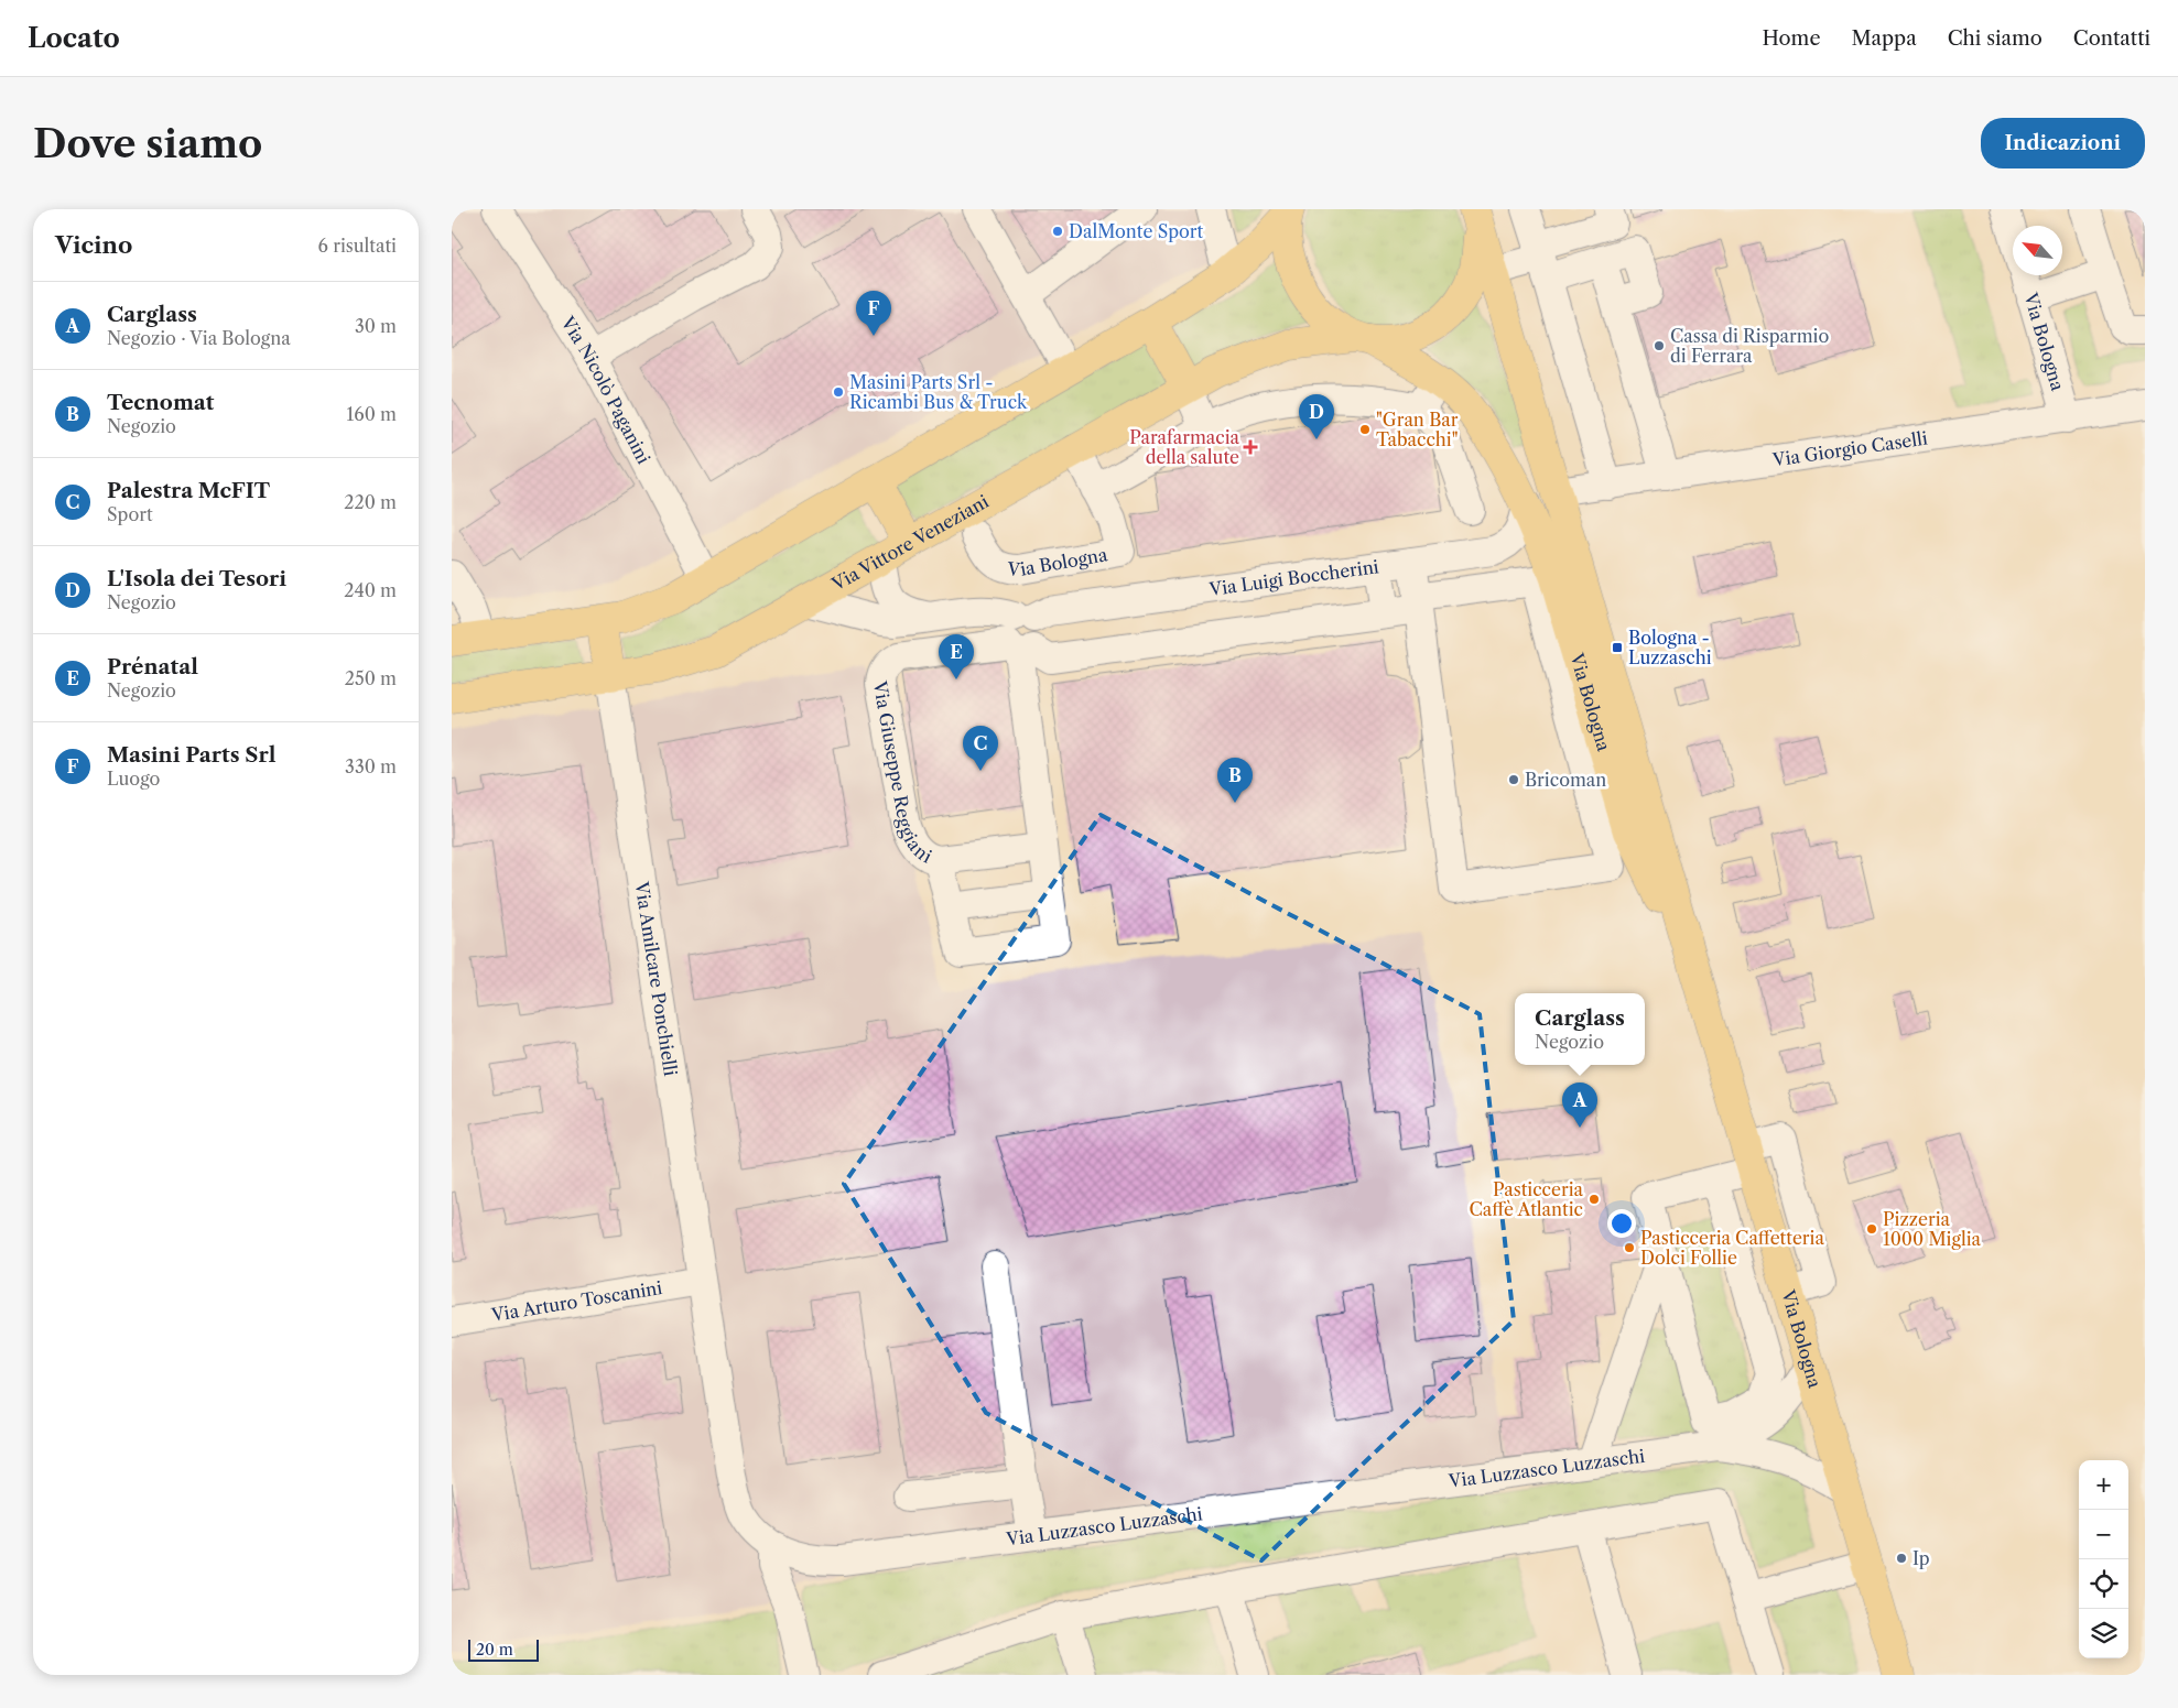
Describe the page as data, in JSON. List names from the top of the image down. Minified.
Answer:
{"streets":{"main road":["Via Bologna","Via Vittore Veneziani"],"street":["Via Nicolò Paganini","Via Giorgio Caselli","Via Luigi Boccherini","Via Giuseppe Reggiani","Via Amilcare Ponchielli","Via Arturo Toscanini","Via Luzzasco Luzzaschi"]},"crossings":[["Via Bologna","Via Giorgio Caselli"],["Via Bologna","Via Vittore Veneziani"],["Via Bologna","Via Luigi Boccherini"],["Via Bologna","Via Luzzasco Luzzaschi"],["Via Vittore Veneziani","Via Luigi Boccherini"],["Via Vittore Veneziani","Via Amilcare Ponchielli"],["Via Luigi Boccherini","Via Giuseppe Reggiani"],["Via Amilcare Ponchielli","Via Arturo Toscanini"],["Via Amilcare Ponchielli","Via Luzzasco Luzzaschi"],["Via Arturo Toscanini","Via Luzzasco Luzzaschi"]],"places":{"other":["DalMonte Sport","Cassa di Risparmio di Ferrara","Masini Parts Srl - Ricambi Bus & Truck","\"Gran Bar Tabacchi\"","Bricoman","Pasticceria Caffè Atlantic","Pizzeria 1000 Miglia","Pasticceria Caffetteria Dolci Follie","Ip"],"health":["Parafarmacia della salute"],"transit":["Bologna - Luzzaschi"]},"scale_bar":"20 m","north":"top left","page":{"header":"Locato","nav":["Home","Mappa","Chi siamo","Contatti"],"buttons":"Indicazioni","title":"Dove siamo","heading":["Vicino","6 risultati"],"list":[{"mark":"A","name":"Carglass","note":"Negozio · Via Bologna","value":"30 m"},{"mark":"B","name":"Tecnomat","note":"Negozio","value":"160 m"},{"mark":"C","name":"Palestra McFIT","note":"Sport","value":"220 m"},{"mark":"D","name":"L'Isola dei Tesori","note":"Negozio","value":"240 m"},{"mark":"E","name":"Prénatal","note":"Negozio","value":"250 m"},{"mark":"F","name":"Masini Parts Srl","note":"Luogo","value":"330 m"}],"pins":["F","D","E","C","B","A"],"popup":["Carglass","Negozio"],"map_buttons":["+","−"],"scale":"20 m"}}
